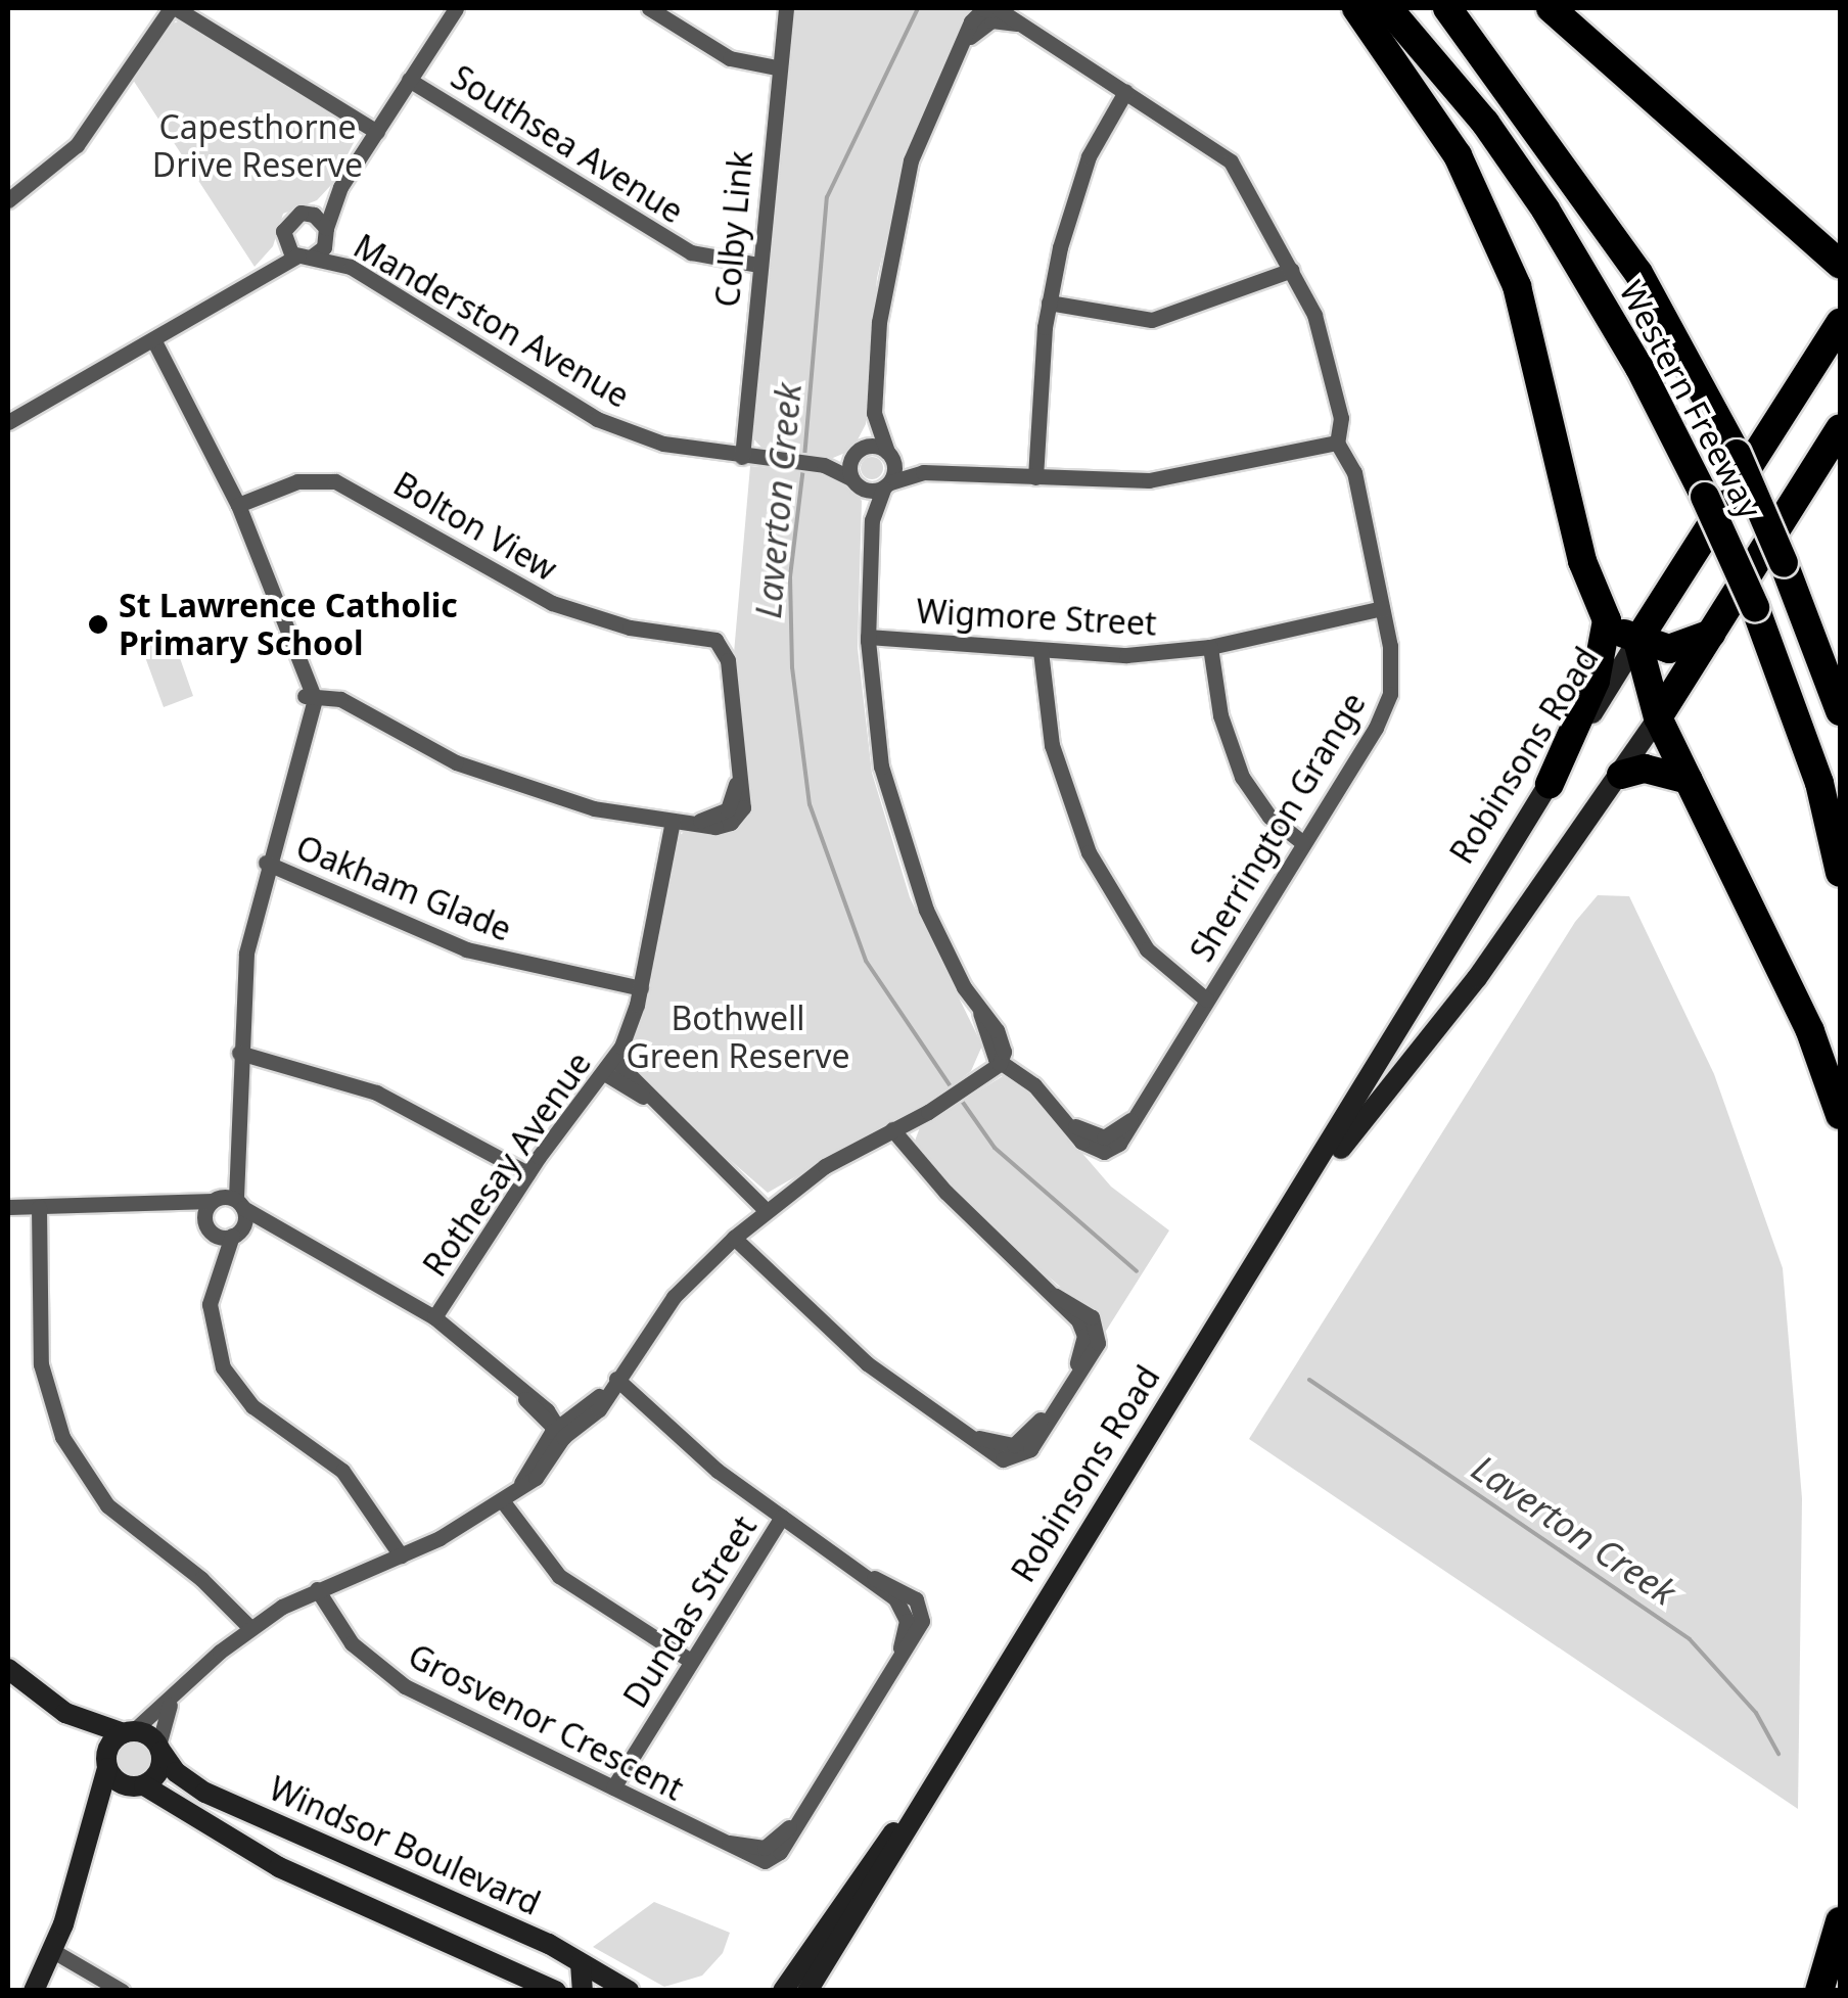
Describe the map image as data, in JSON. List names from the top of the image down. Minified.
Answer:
{"streets":{"highway":["Western Freeway","Robinsons Road"],"main road":["Windsor Boulevard"],"street":["Southsea Avenue","Colby Link","Manderston Avenue","Bolton View","Wigmore Street","Sherrington Grange","Oakham Glade","Rothesay Avenue","Dundas Street","Grosvenor Crescent"]},"crossings":[["Southsea Avenue","Colby Link"],["Colby Link","Manderston Avenue"],["Bolton View","Rothesay Avenue"],["Wigmore Street","Sherrington Grange"],["Oakham Glade","Rothesay Avenue"],["Dundas Street","Grosvenor Crescent"]],"water":["Laverton Creek"],"parks":["Capesthorne Drive Reserve","Bothwell Green Reserve"],"places":["St Lawrence Catholic Primary School"]}
